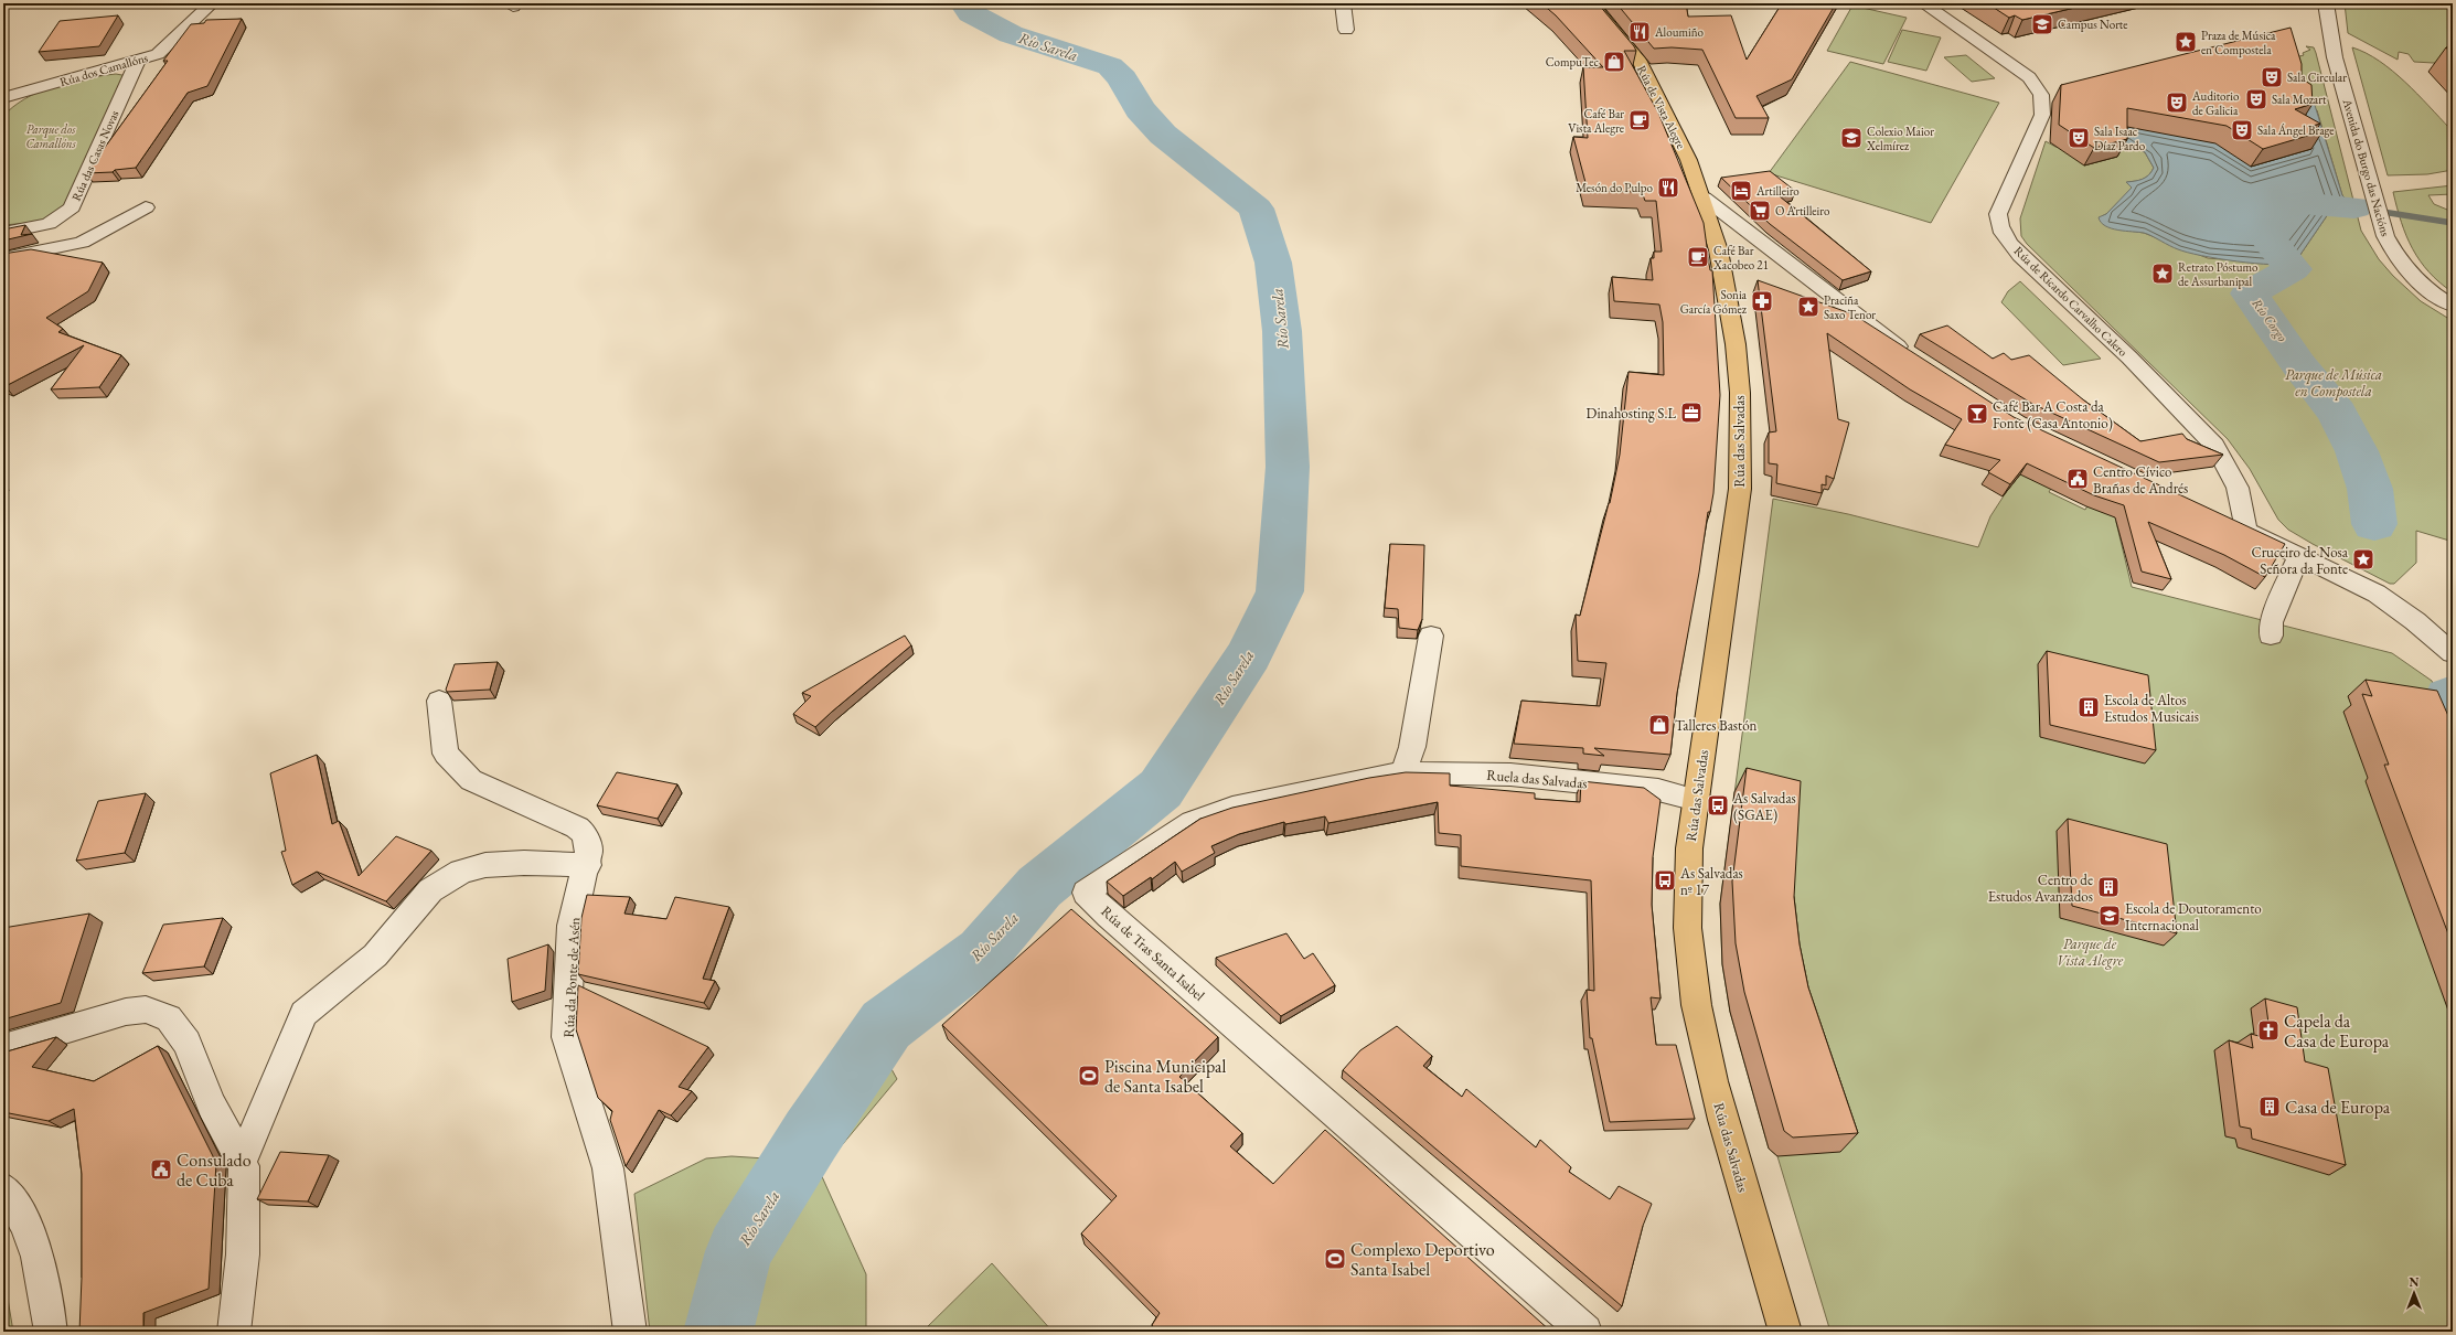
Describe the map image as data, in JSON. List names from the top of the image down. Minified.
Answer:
{"streets":{"main road":["Rúa de Vista Alegre","Rúa das Salvadas"],"street":["Rúa dos Camallóns","Rúa das Casas Novas","Avenida do Burgo das Nacións","Rúa de Ricardo Carvalho Calero","Ruela das Salvadas","Rúa de Tras Santa Isabel","Rúa da Ponte de Asén"]},"crossings":[["Rúa dos Camallóns","Rúa das Casas Novas"],["Rúa de Vista Alegre","Rúa das Salvadas"],["Rúa das Salvadas","Ruela das Salvadas"],["Ruela das Salvadas","Rúa de Tras Santa Isabel"]],"water":["Río Sarela","Río Corgo"],"parks":["Parque dos Camallóns","Parque de Música en Compostela","Parque de Vista Alegre"],"places":{"school or university":["Campus Norte","Colexio Maior Xelmírez","Escola de Doutoramento Internacional"],"restaurant":["Aloumiño","Mesón do Pulpo"],"place":["Praza de Música en Compostela","Retrato Póstumo de Assurbanipal","Praciña Saxo Tenor","Cruceiro de Nosa Señora da Fonte"],"shop":["CompuTec","Talleres Bastón"],"theatre":["Sala Circular","Sala Mozart","Auditorio de Galicia","Sala Ángel Brage","Sala Isaac Díaz Pardo"],"cafe":["Café Bar Vista Alegre","Café Bar Xacobeo 21"],"hotel":["Artilleiro"],"supermarket":["O Artilleiro"],"pharmacy":["Sonia García Gómez"],"office":["Dinahosting S.L"],"bar":["Café Bar A Costa da Fonte (Casa Antonio)"],"public building":["Centro Cívico Brañas de Andrés","Consulado de Cuba"],"building":["Escola de Altos Estudos Musicais","Centro de Estudos Avanzados","Casa de Europa"],"bus stop":["As Salvadas (SGAE)","As Salvadas nº 17"],"church":["Capela da Casa de Europa"],"sports":["Piscina Municipal de Santa Isabel","Complexo Deportivo Santa Isabel"]},"north":"top"}
